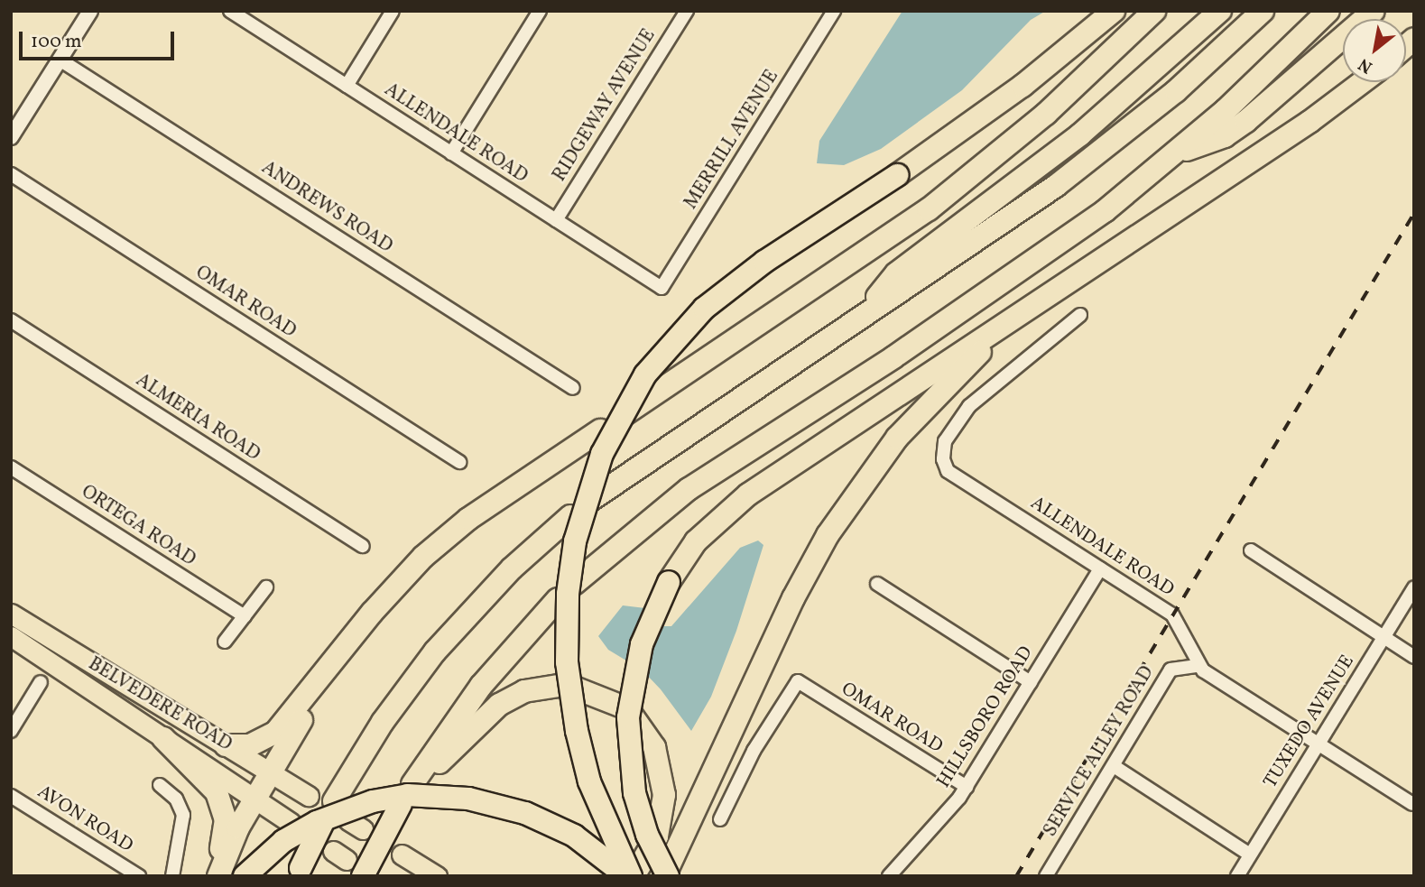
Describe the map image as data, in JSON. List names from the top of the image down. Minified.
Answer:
{"streets":{"main road":["BELVEDERE ROAD"],"street":["RIDGEWAY AVENUE","ALLENDALE ROAD","MERRILL AVENUE","ANDREWS ROAD","OMAR ROAD","ALMERIA ROAD","ORTEGA ROAD","HILLSBORO ROAD","TUXEDO AVENUE","SERVICE ALLEY ROAD","AVON ROAD"]},"crossings":[["RIDGEWAY AVENUE","ALLENDALE ROAD"],["ALLENDALE ROAD","MERRILL AVENUE"],["ALLENDALE ROAD","HILLSBORO ROAD"],["ALLENDALE ROAD","SERVICE ALLEY ROAD"],["OMAR ROAD","HILLSBORO ROAD"]],"scale_bar":"100 m","north":"bottom left"}
